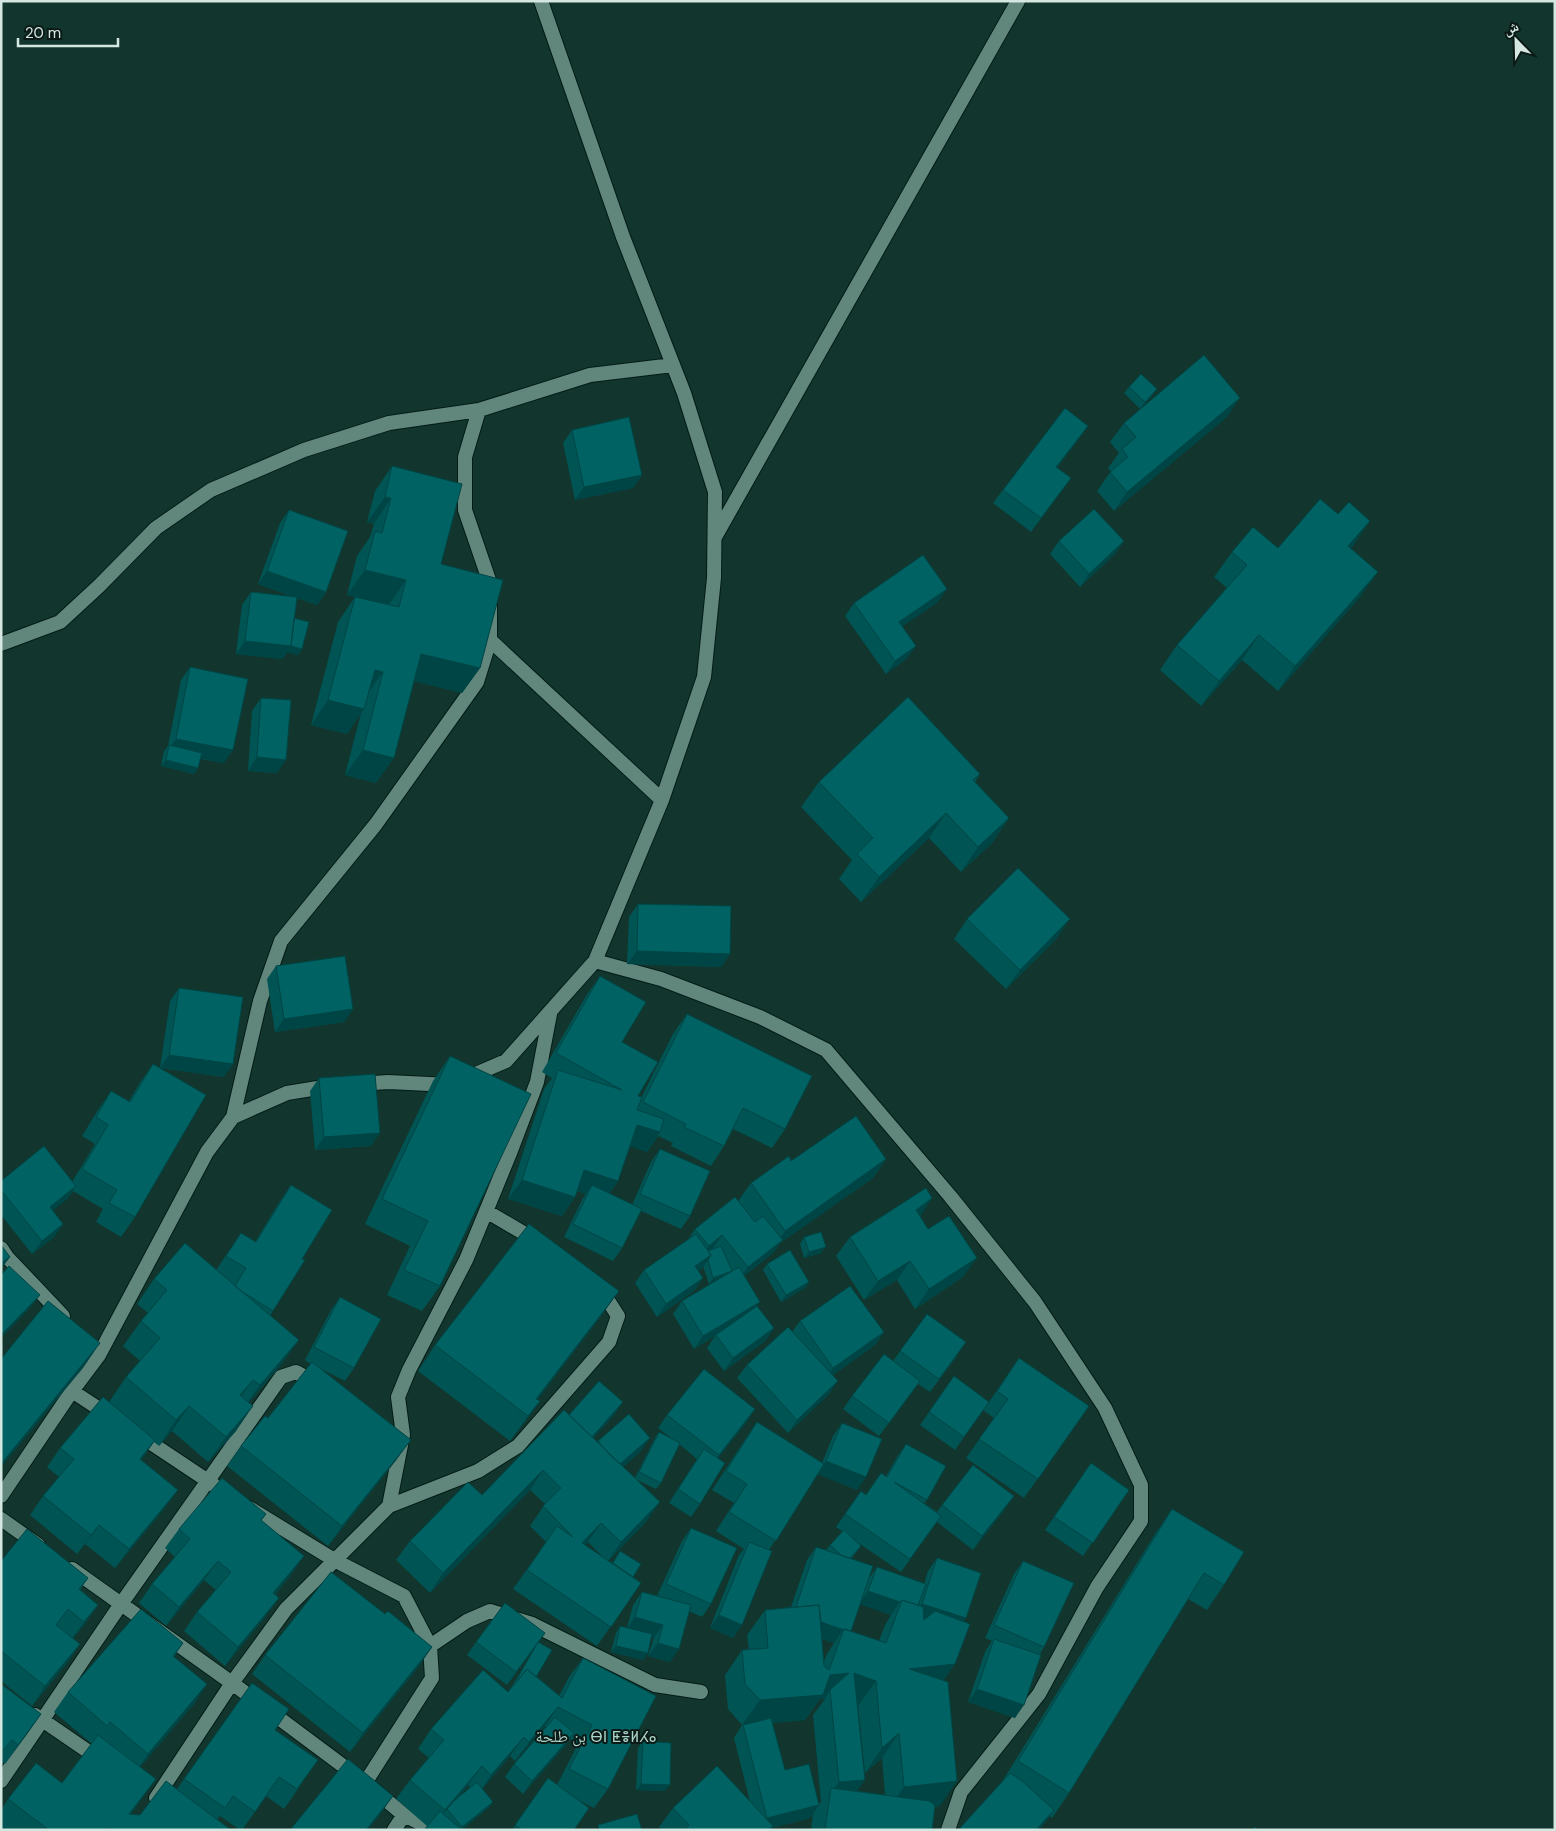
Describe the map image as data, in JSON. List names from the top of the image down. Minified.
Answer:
{"districts":["بن طلحة ⴱⵏ ⵟⴻⵍⵃⴰ"],"scale_bar":"20 m","north":"top left"}
